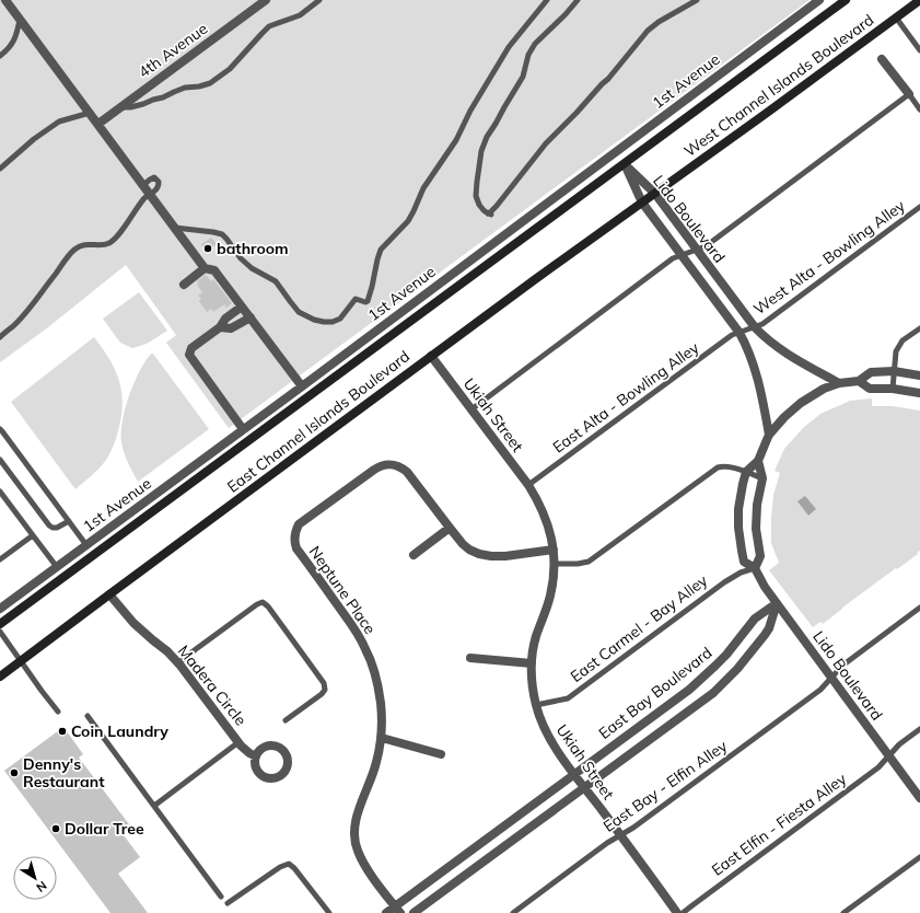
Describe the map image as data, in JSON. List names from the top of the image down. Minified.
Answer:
{"streets":{"main road":["West Channel Islands Boulevard","East Channel Islands Boulevard"],"street":["4th Avenue","1st Avenue","Lido Boulevard","Ukiah Street","Neptune Place","Madera Circle","East Bay Boulevard"],"lane":["West Alta - Bowling Alley","East Alta - Bowling Alley","East Carmel - Bay Alley","East Bay - Elfin Alley","East Elfin - Fiesta Alley"]},"crossings":[["West Channel Islands Boulevard","Lido Boulevard"],["West Channel Islands Boulevard","East Channel Islands Boulevard"],["Lido Boulevard","West Alta - Bowling Alley"],["Lido Boulevard","East Alta - Bowling Alley"],["Lido Boulevard","East Channel Islands Boulevard"],["Lido Boulevard","East Carmel - Bay Alley"],["Lido Boulevard","East Bay Boulevard"],["Lido Boulevard","East Bay - Elfin Alley"],["Lido Boulevard","East Elfin - Fiesta Alley"],["West Alta - Bowling Alley","East Alta - Bowling Alley"],["East Alta - Bowling Alley","Ukiah Street"],["Ukiah Street","East Channel Islands Boulevard"],["Ukiah Street","Neptune Place"],["Ukiah Street","East Carmel - Bay Alley"],["Ukiah Street","East Bay Boulevard"],["Ukiah Street","East Bay - Elfin Alley"],["East Channel Islands Boulevard","Madera Circle"],["Neptune Place","East Bay Boulevard"]],"places":["bathroom","Coin Laundry","Denny's Restaurant","Dollar Tree"],"north":"bottom right"}
